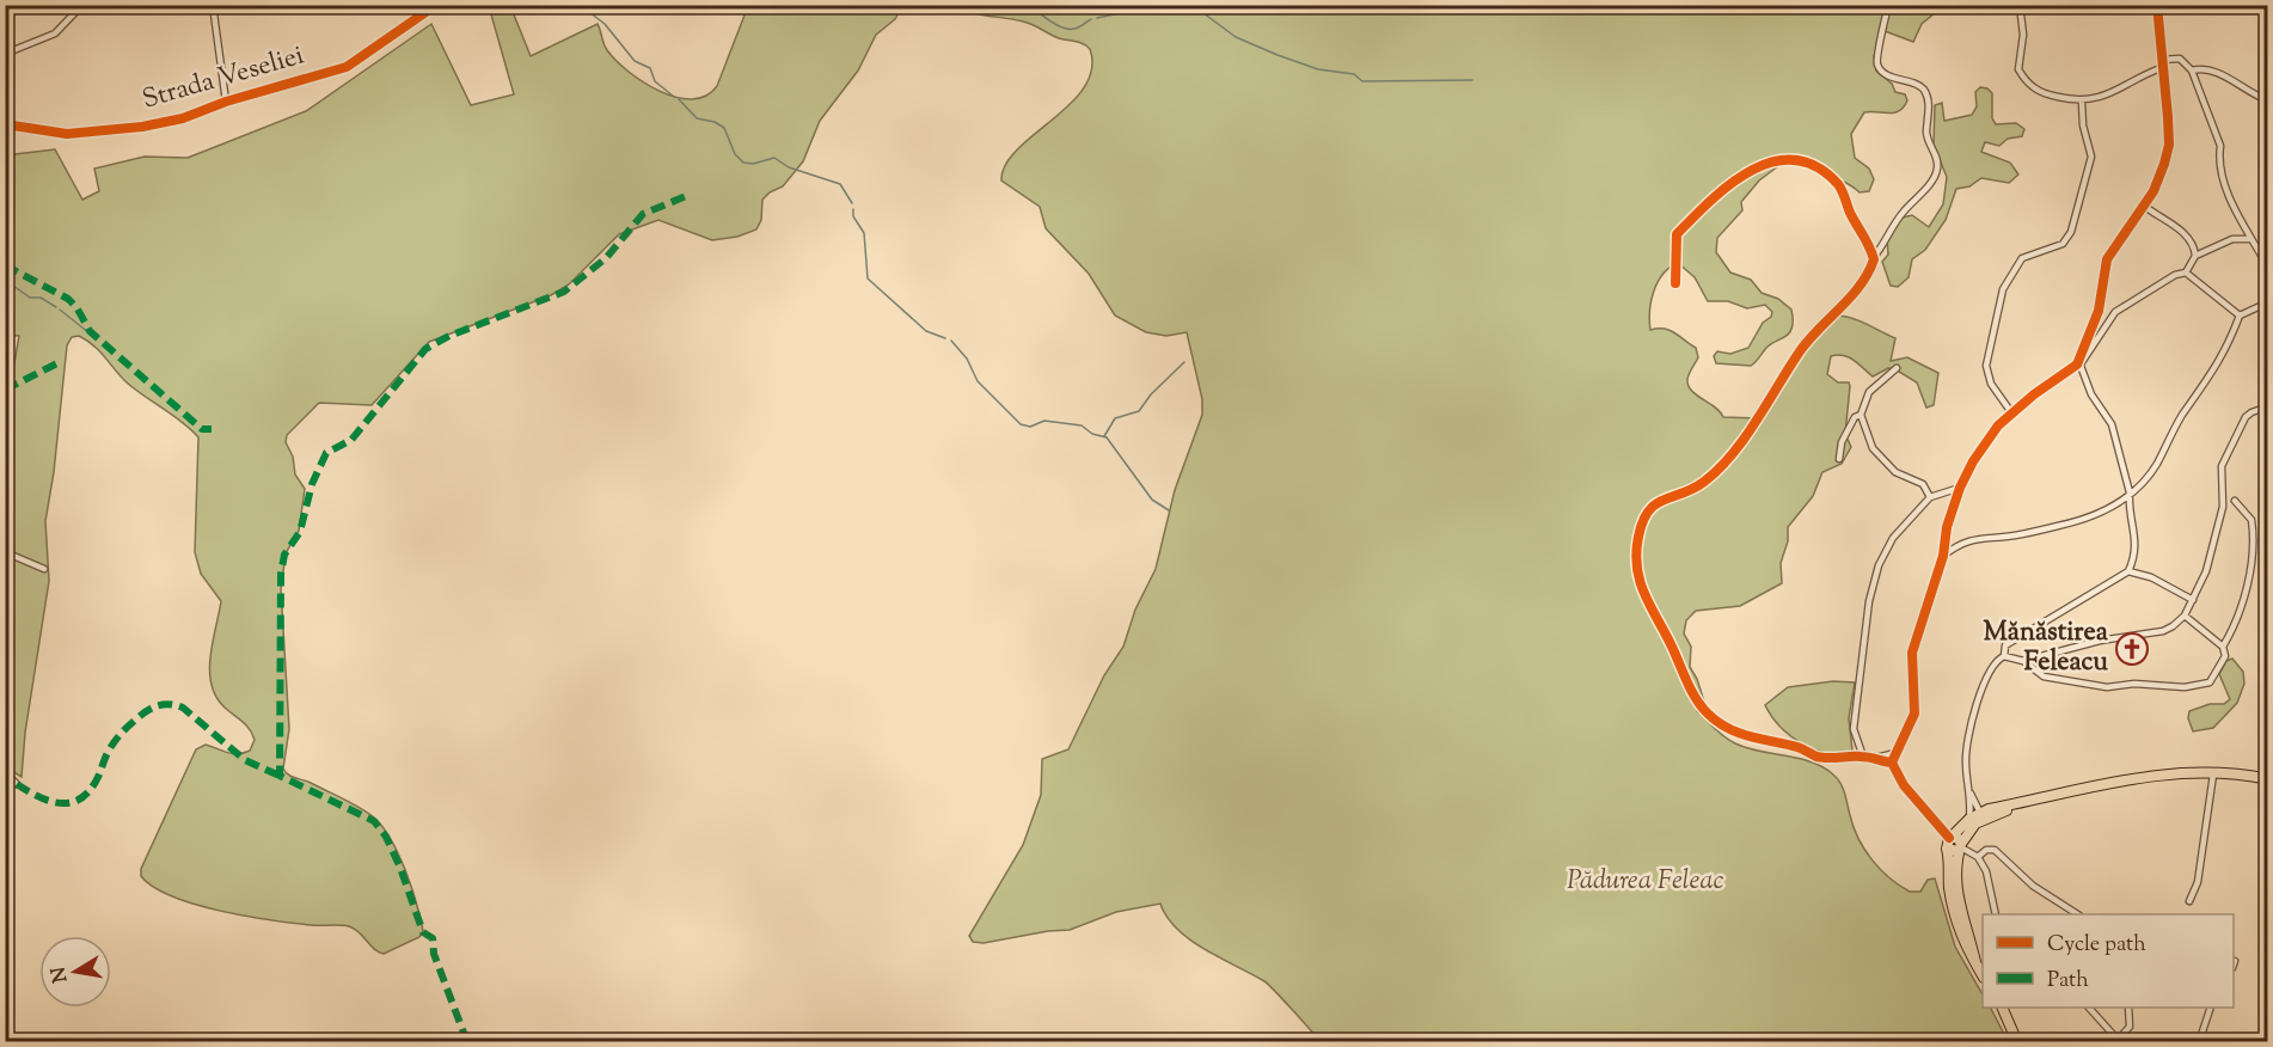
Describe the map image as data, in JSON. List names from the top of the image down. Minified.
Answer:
{"streets":{"street":["Strada Veseliei"]},"parks":["Pădurea Feleac"],"places":{"church":["Mănăstirea Feleacu"]},"legend":["Cycle path","Path"],"north":"left"}
